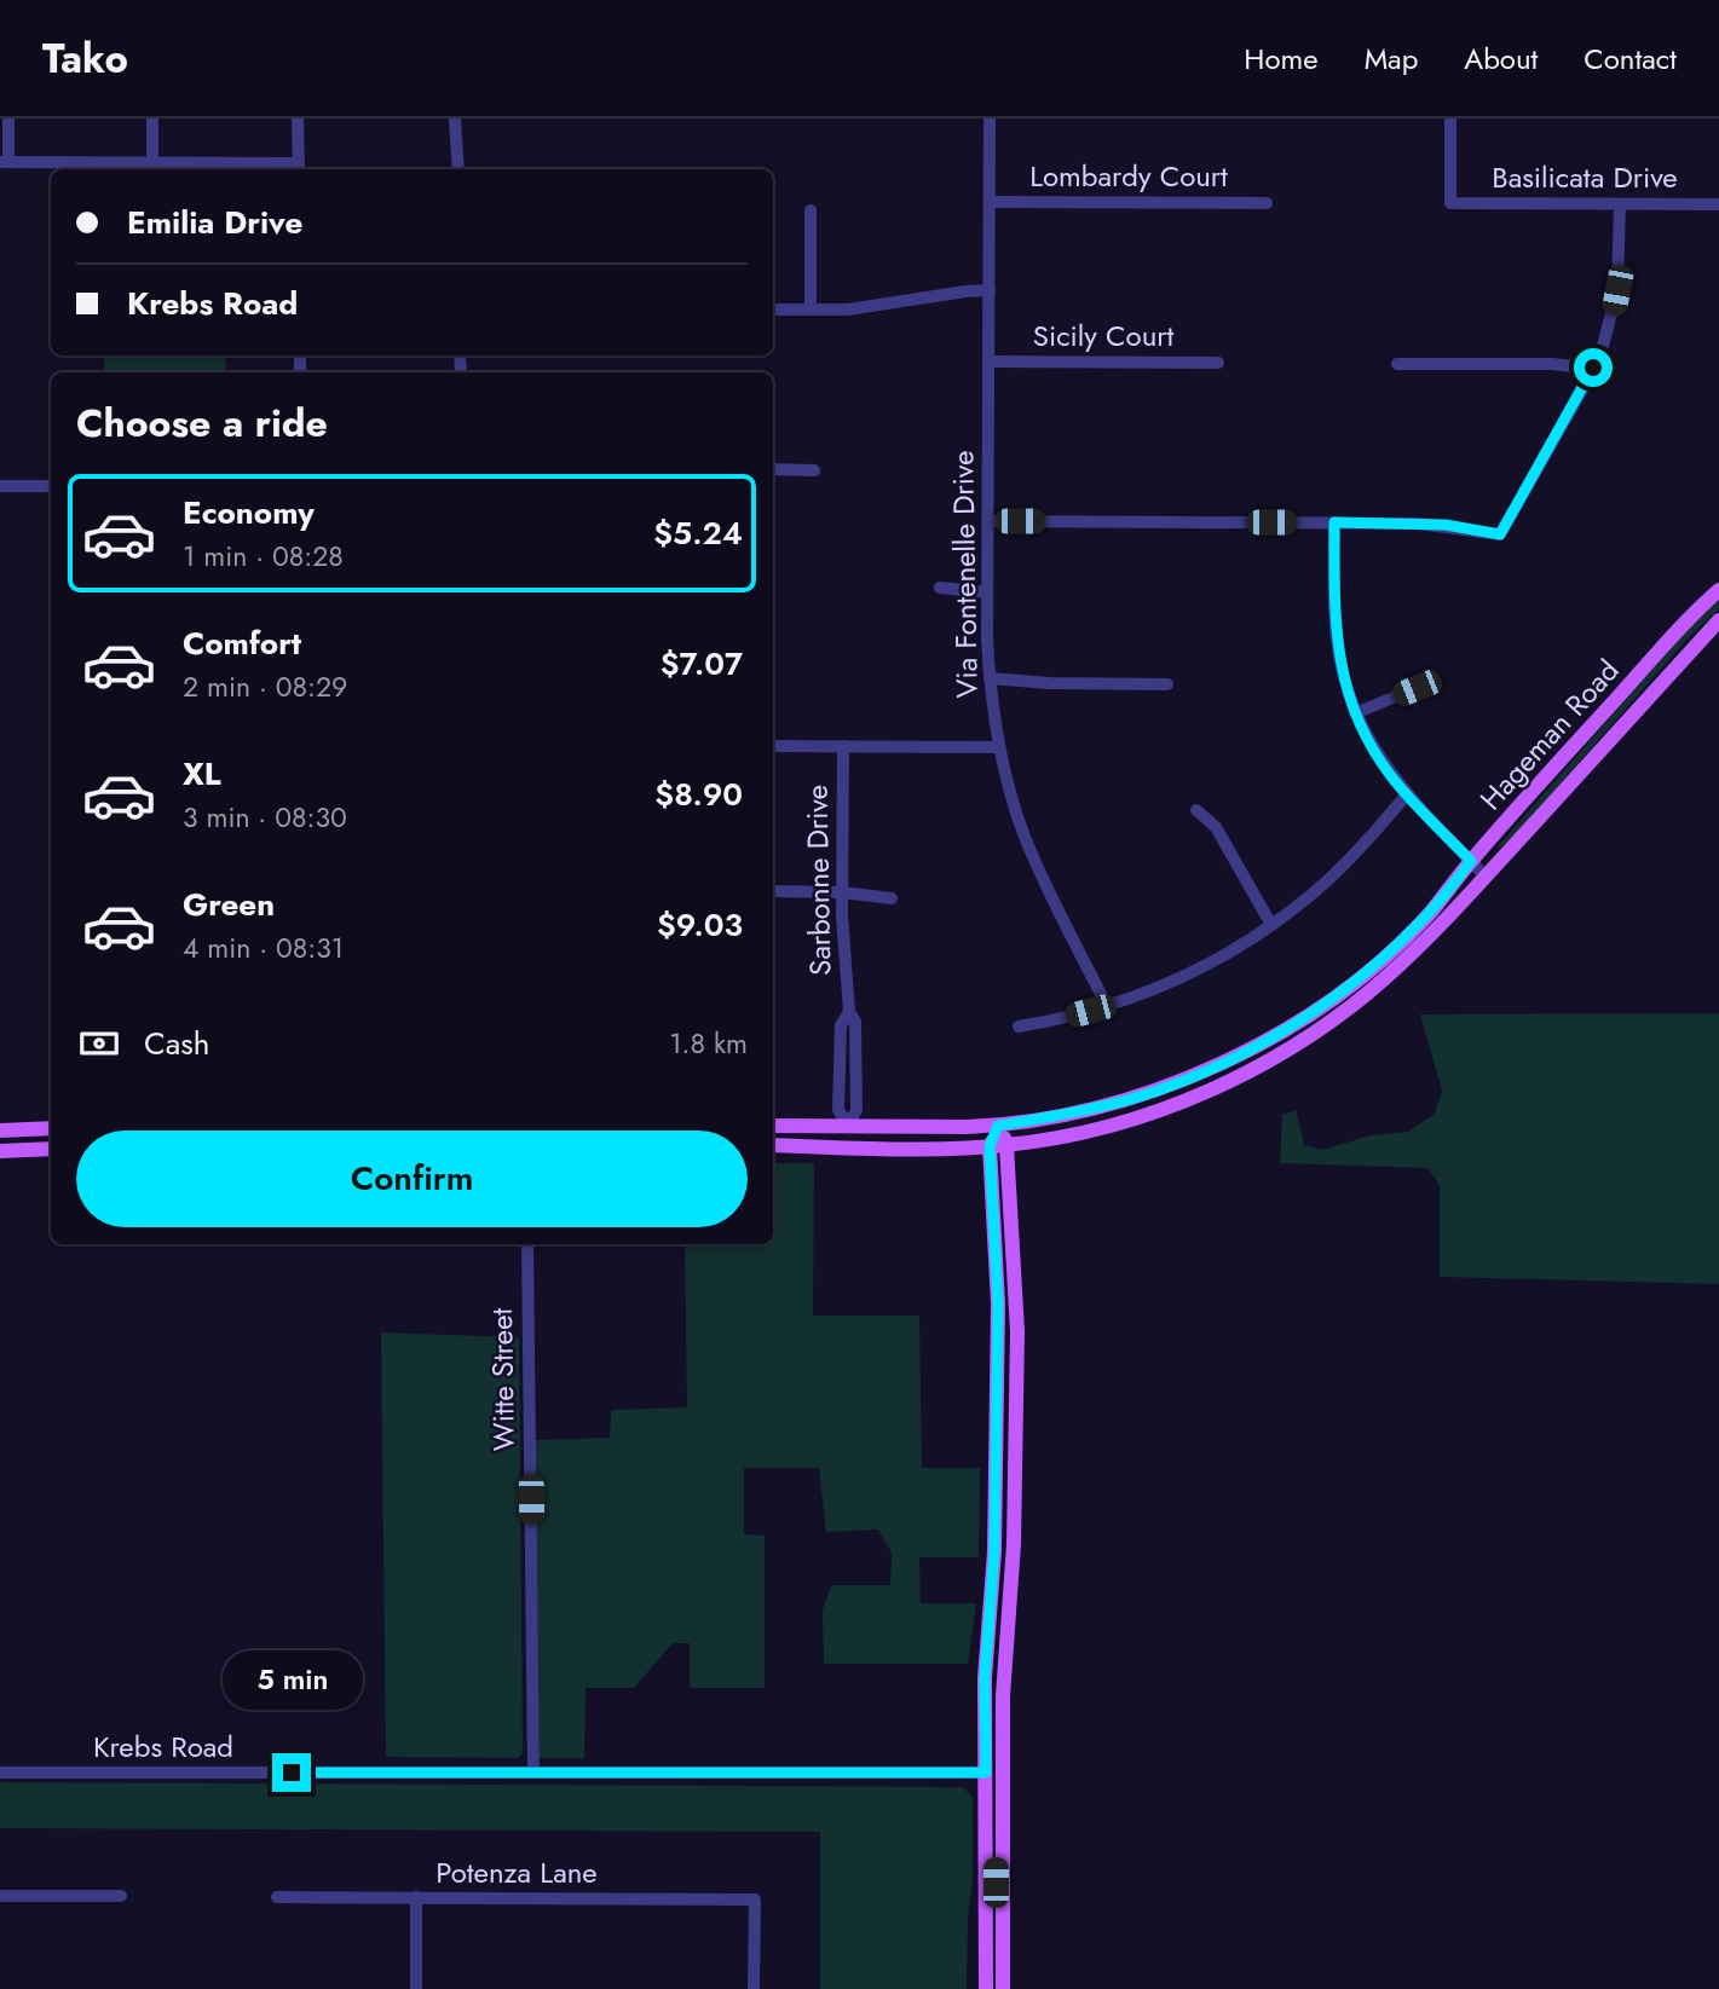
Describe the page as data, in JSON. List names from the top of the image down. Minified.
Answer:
{"streets":{"main road":["Hageman Road"],"street":["Lombardy Court","Basilicata Drive","Sicily Court","Via Fontenelle Drive","Sarbonne Drive","Witte Street","Krebs Road","Potenza Lane"]},"crossings":[["Lombardy Court","Via Fontenelle Drive"],["Sicily Court","Via Fontenelle Drive"],["Hageman Road","Sarbonne Drive"],["Witte Street","Krebs Road"]],"page":{"header":"Tako","nav":["Home","Map","About","Contact"],"banner":["Emilia Drive","Krebs Road"],"heading":"Choose a ride","list":[{"name":"Economy","note":"1 min · 08:28","value":"$5.24"},{"name":"Comfort","note":"2 min · 08:29","value":"$7.07"},{"name":"XL","note":"3 min · 08:30","value":"$8.90"},{"name":"Green","note":"4 min · 08:31","value":"$9.03"}],"pay":["Cash","1.8 km"],"buttons":"Confirm","bubble":"5 min"}}
